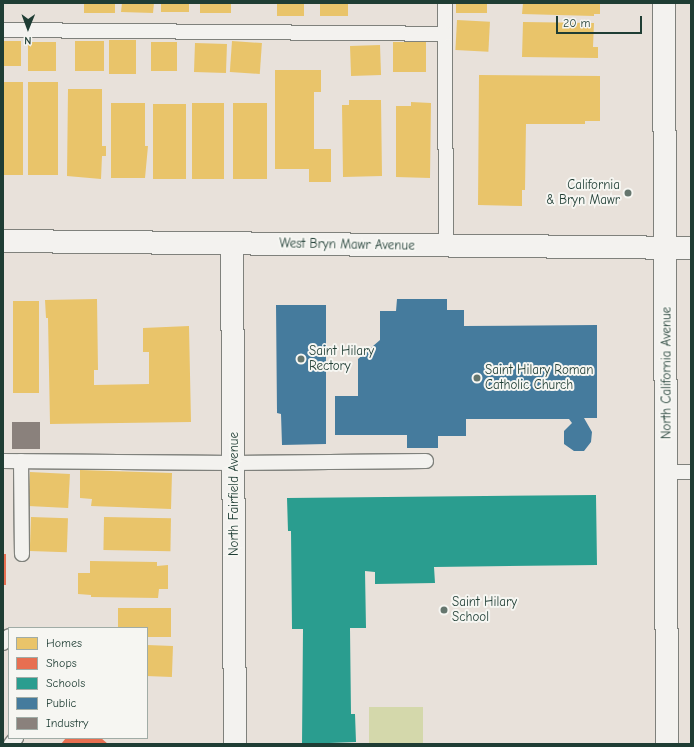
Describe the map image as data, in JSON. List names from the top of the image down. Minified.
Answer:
{"streets":{"street":["West Bryn Mawr Avenue","North California Avenue","North Fairfield Avenue"]},"crossings":[["West Bryn Mawr Avenue","North California Avenue"],["West Bryn Mawr Avenue","North Fairfield Avenue"]],"places":["California & Bryn Mawr","Saint Hilary Rectory","Saint Hilary Roman Catholic Church","Saint Hilary School"],"legend":["Homes","Shops","Schools","Public","Industry"],"scale_bar":"20 m","north":"bottom"}
